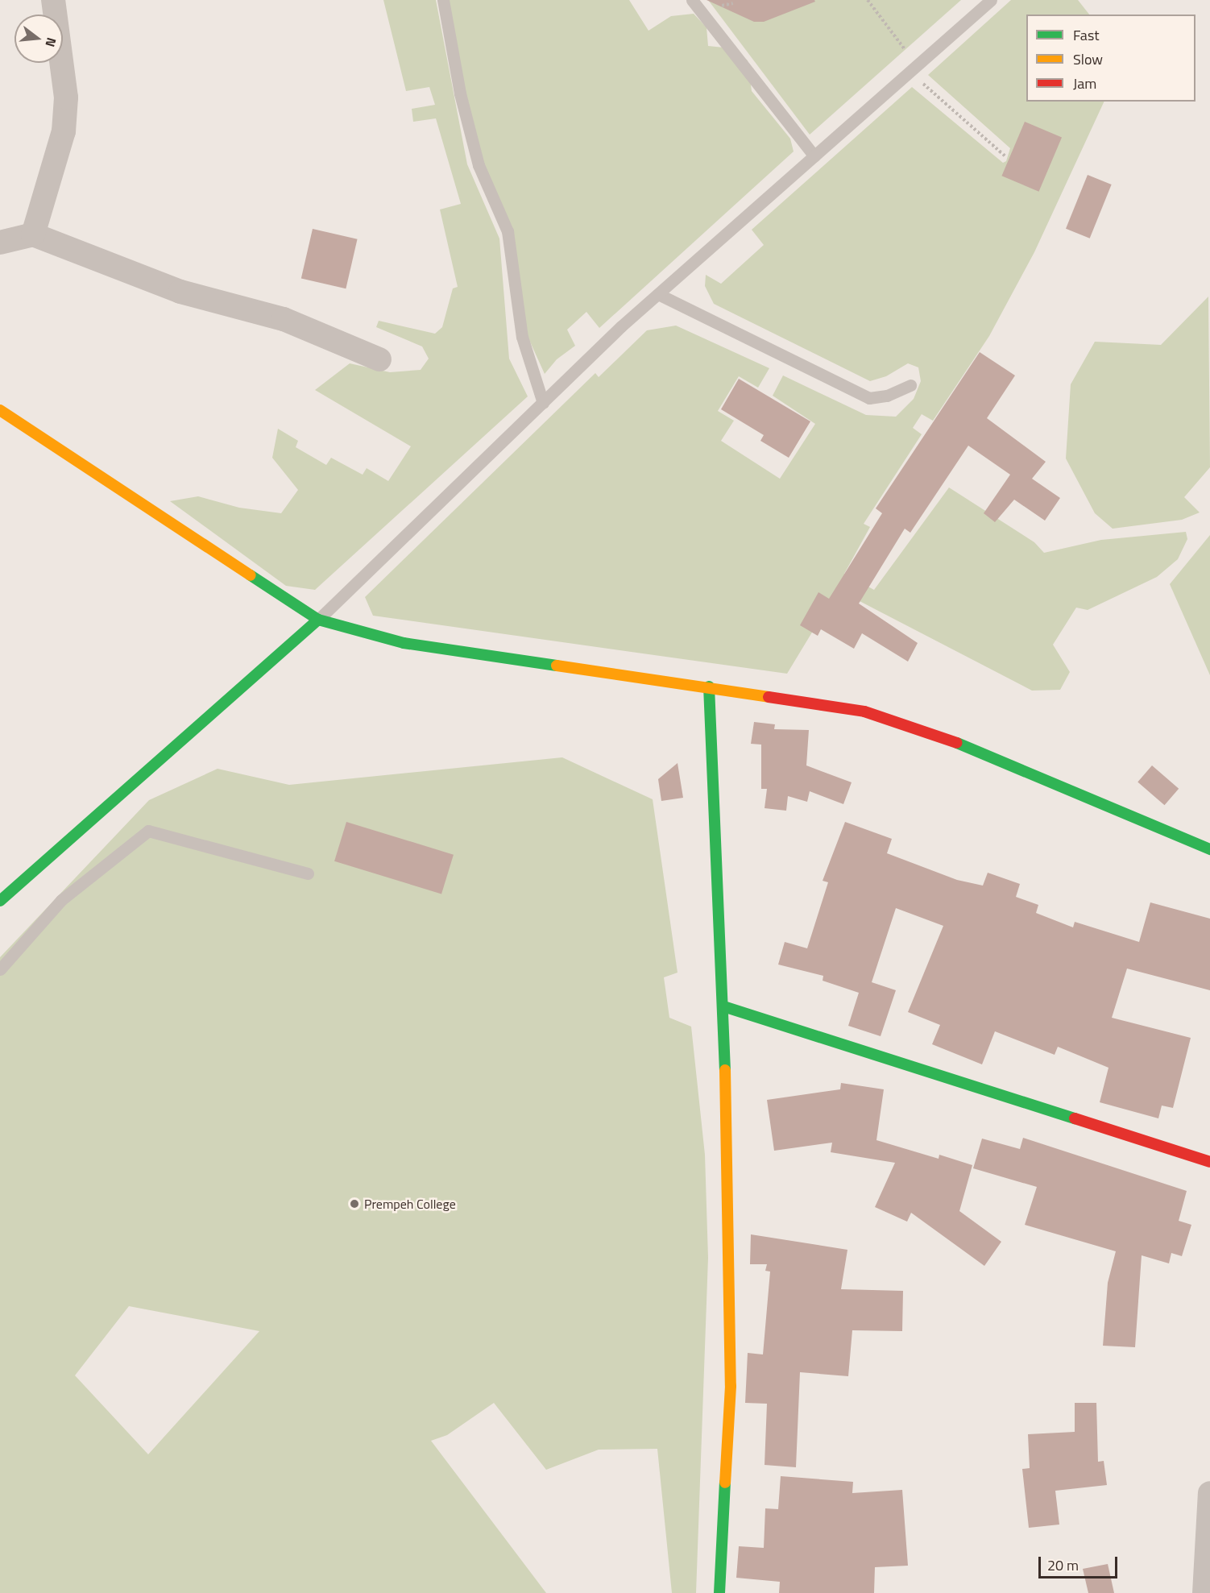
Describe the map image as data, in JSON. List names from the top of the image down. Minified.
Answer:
{"places":["Prempeh College"],"legend":["Fast","Slow","Jam"],"scale_bar":"20 m","north":"right"}
